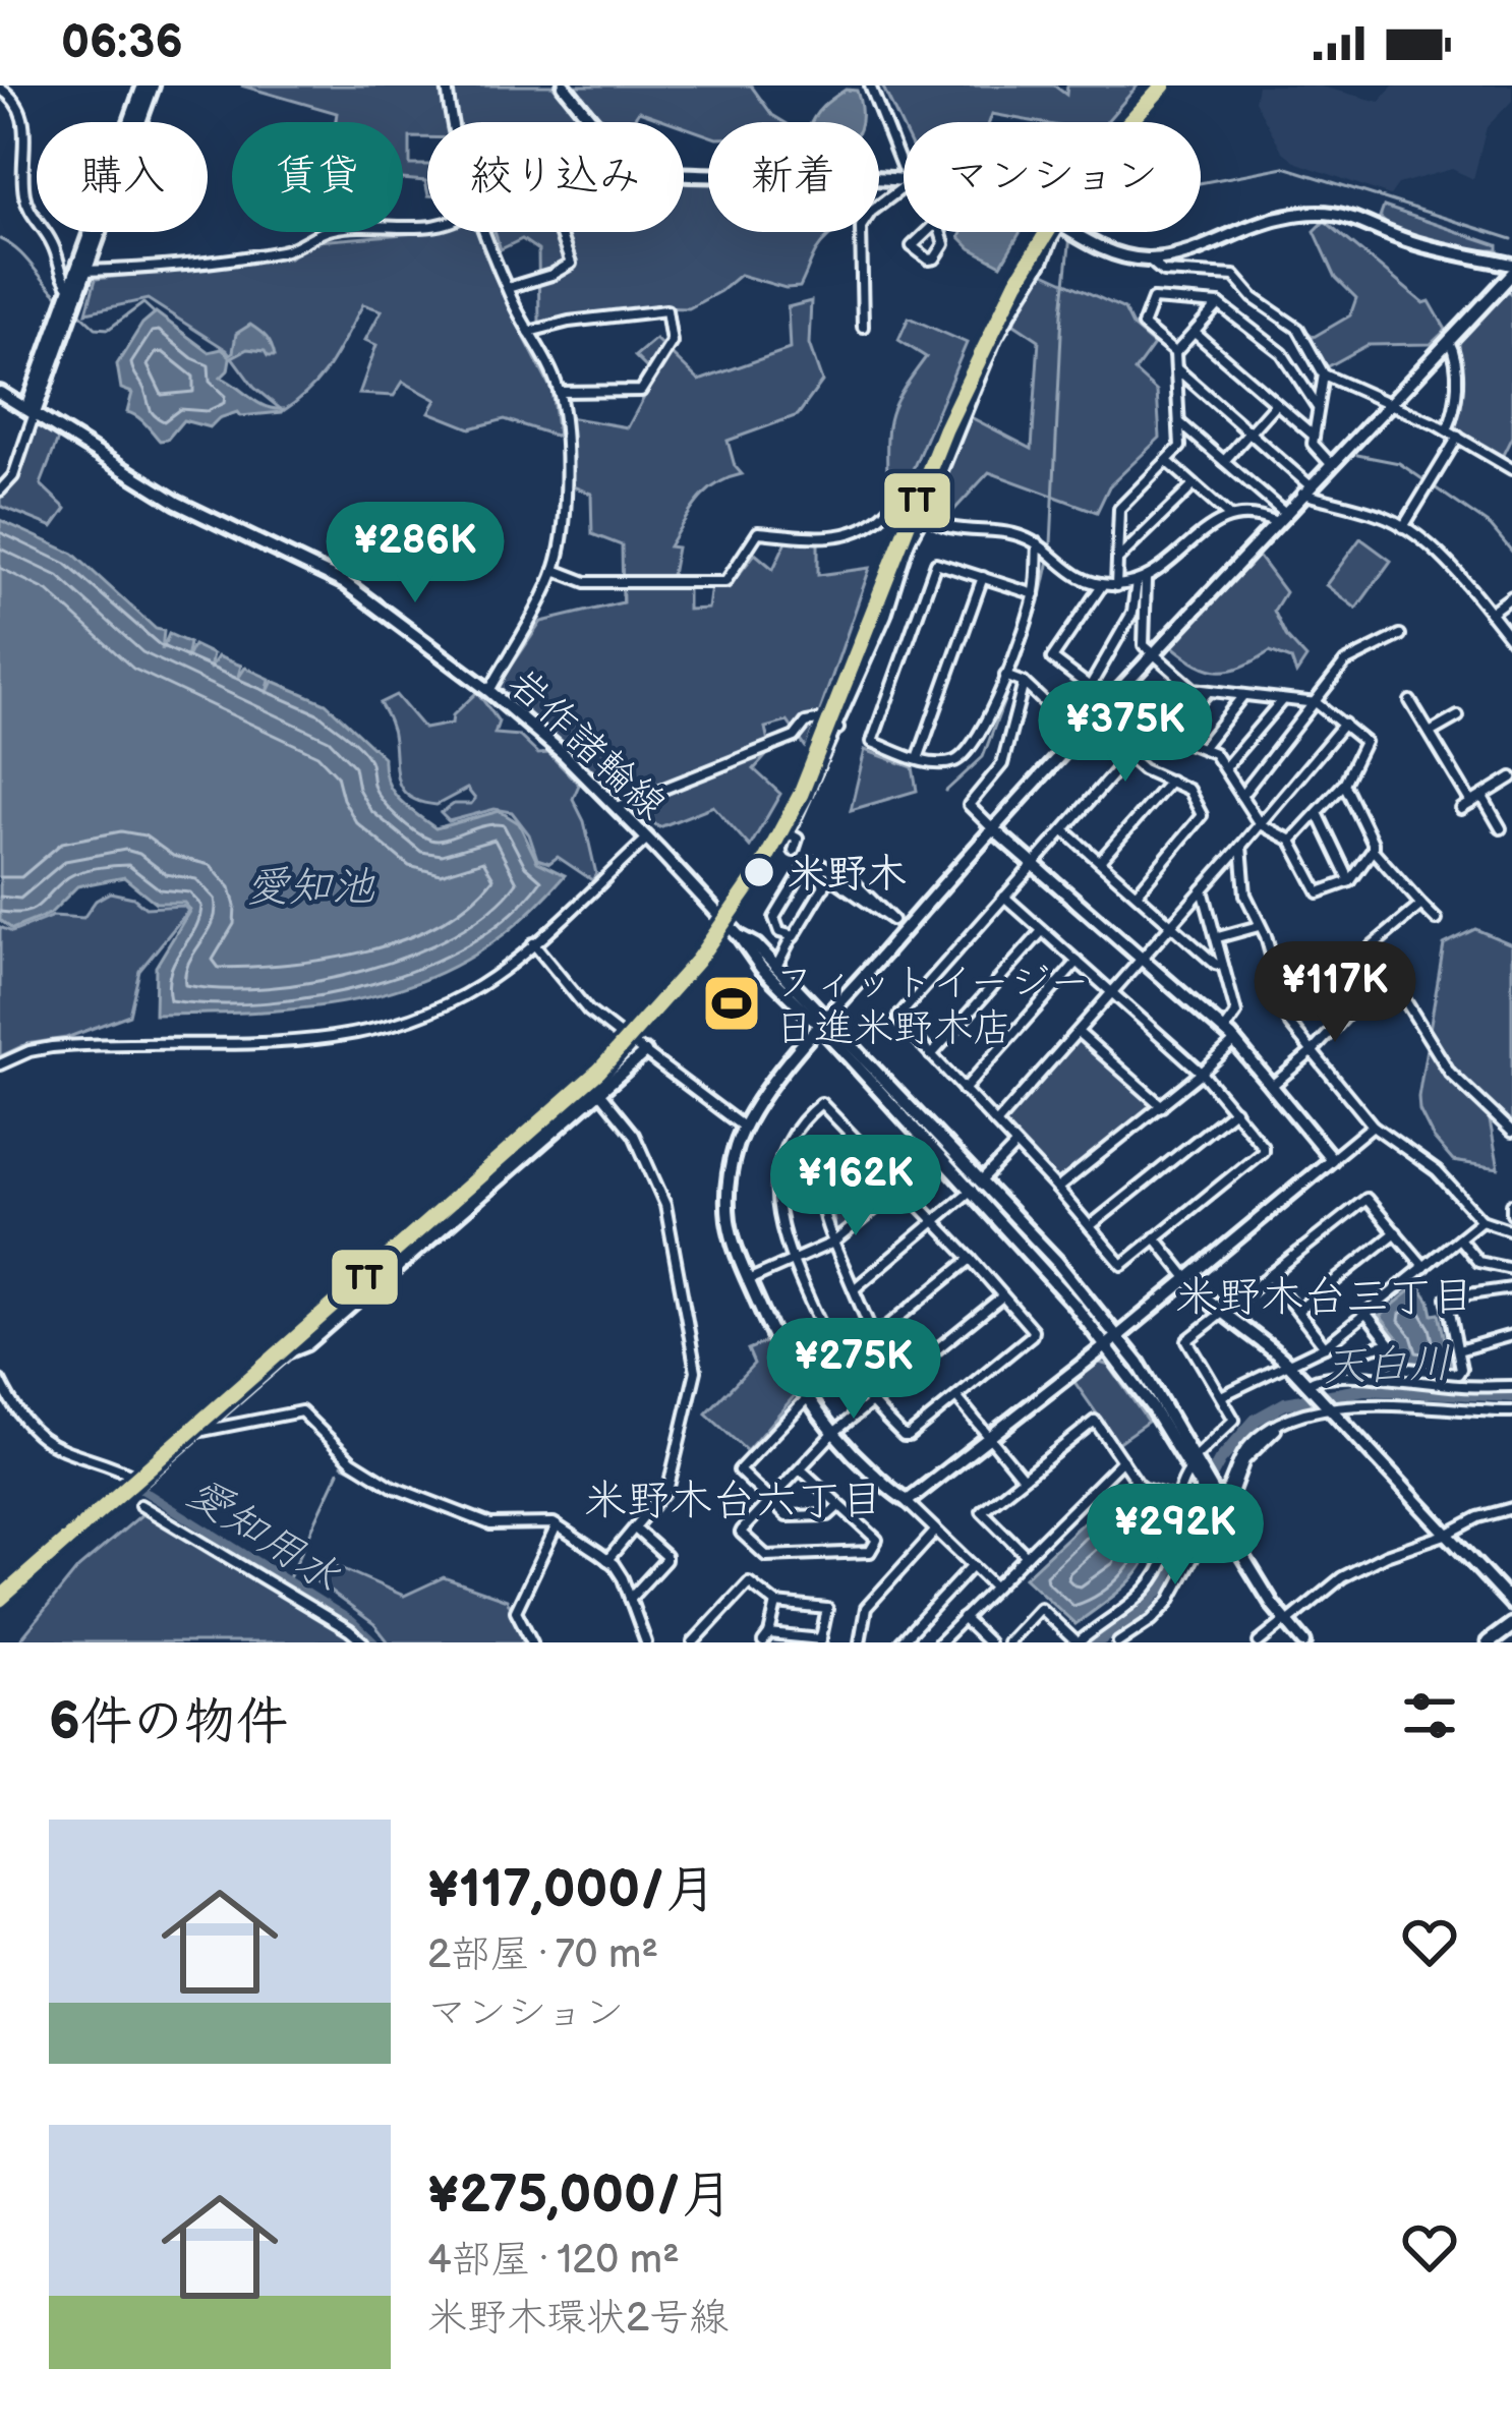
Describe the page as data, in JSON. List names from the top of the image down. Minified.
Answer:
{"streets":{"street":["岩作諸輪線"]},"districts":["米野木台三丁目","米野木台六丁目"],"water":["愛知池","天白川","愛知用水"],"places":{"other":["米野木"],"sports":["フィットイージー 日進米野木店"]},"lines":["transit line TT"],"page":{"status":"06:36","chip":["購入","賃貸","絞り込み","新着","マンション"],"price":["¥286K","¥375K","¥117K","¥162K","¥275K","¥292K"],"heading":"6件の物件","list":[{"name":"¥117,000/月","note":"2部屋 · 70 m² · マンション"},{"name":"¥275,000/月","note":"4部屋 · 120 m² · 米野木環状2号線"}]}}
